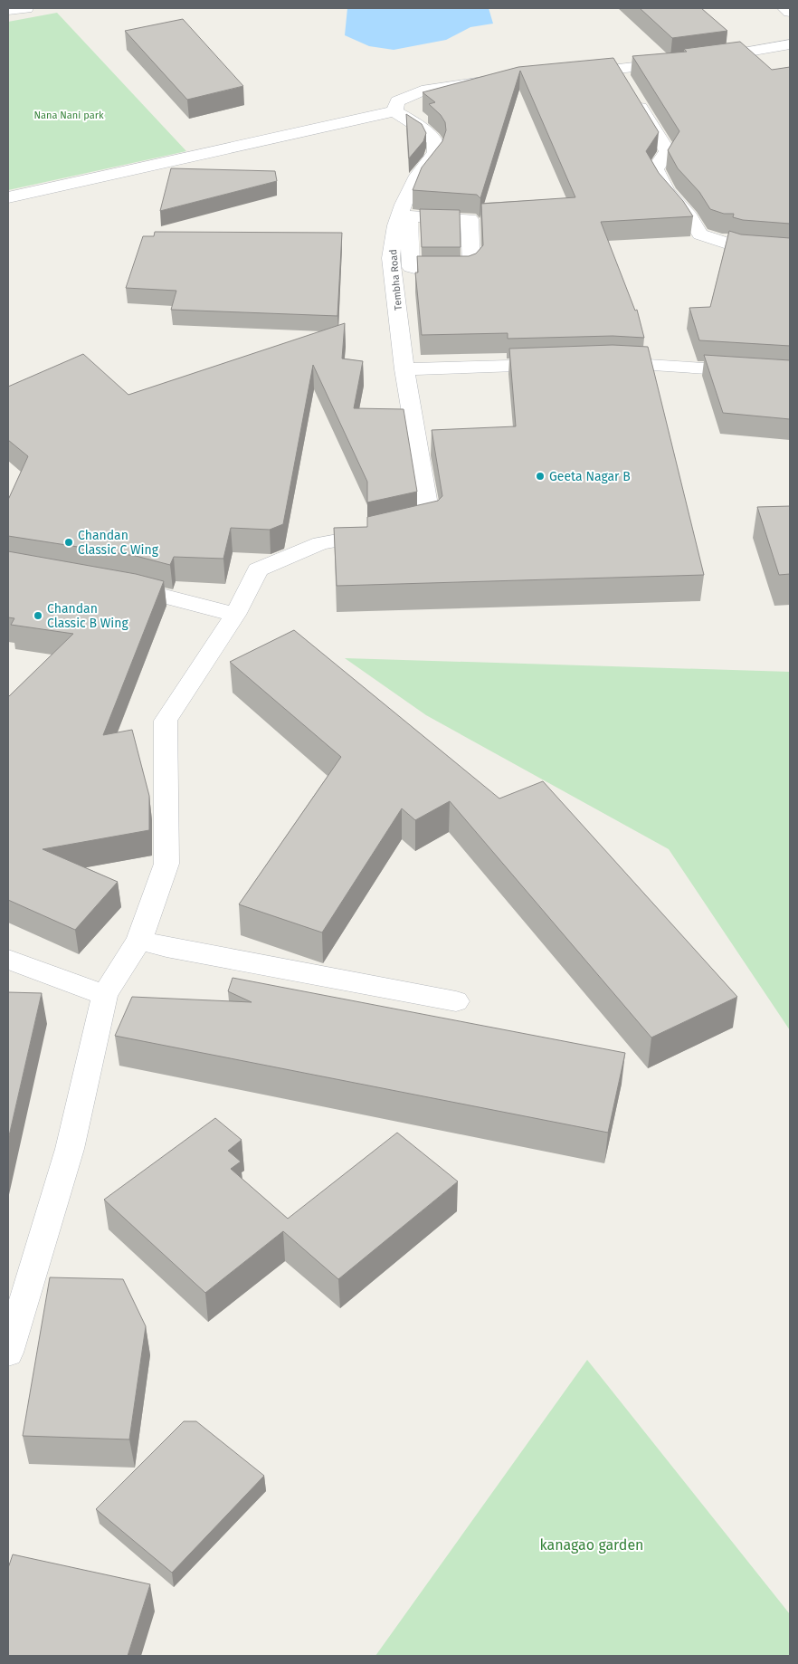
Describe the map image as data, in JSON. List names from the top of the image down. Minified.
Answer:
{"streets":{"street":["Tembha Road"]},"parks":["Nana Nani park","kanagao garden"],"places":["Geeta Nagar B","Chandan Classic C Wing","Chandan Classic B Wing"]}
